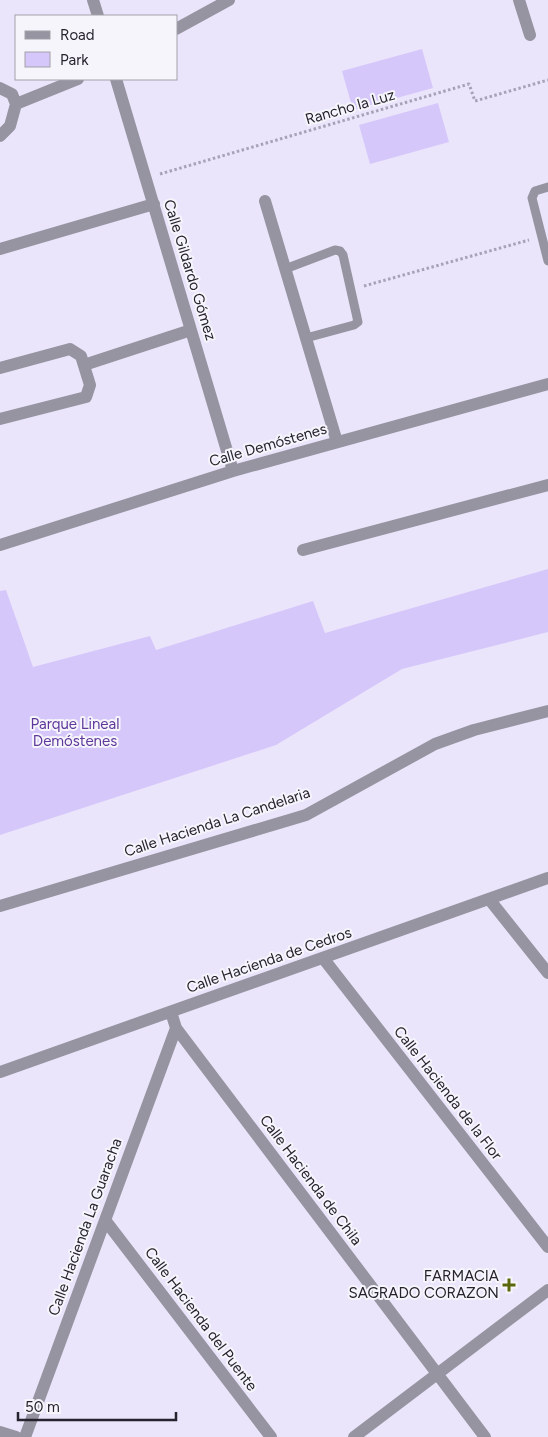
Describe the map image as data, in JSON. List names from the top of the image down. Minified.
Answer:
{"streets":{"street":["Calle Gildardo Gómez","Calle Demóstenes","Calle Hacienda La Candelaria","Calle Hacienda de Cedros","Calle Hacienda de la Flor","Calle Hacienda de Chila","Calle Hacienda La Guaracha","Calle Hacienda del Puente"],"path":["Rancho la Luz"]},"crossings":[["Rancho la Luz","Calle Gildardo Gómez"],["Calle Gildardo Gómez","Calle Demóstenes"],["Calle Hacienda de Cedros","Calle Hacienda de la Flor"],["Calle Hacienda de Cedros","Calle Hacienda de Chila"],["Calle Hacienda de Chila","Calle Hacienda La Guaracha"],["Calle Hacienda La Guaracha","Calle Hacienda del Puente"]],"parks":["Parque Lineal Demóstenes"],"places":{"health":["FARMACIA SAGRADO CORAZON"]},"legend":["Road","Park"],"scale_bar":"50 m"}
